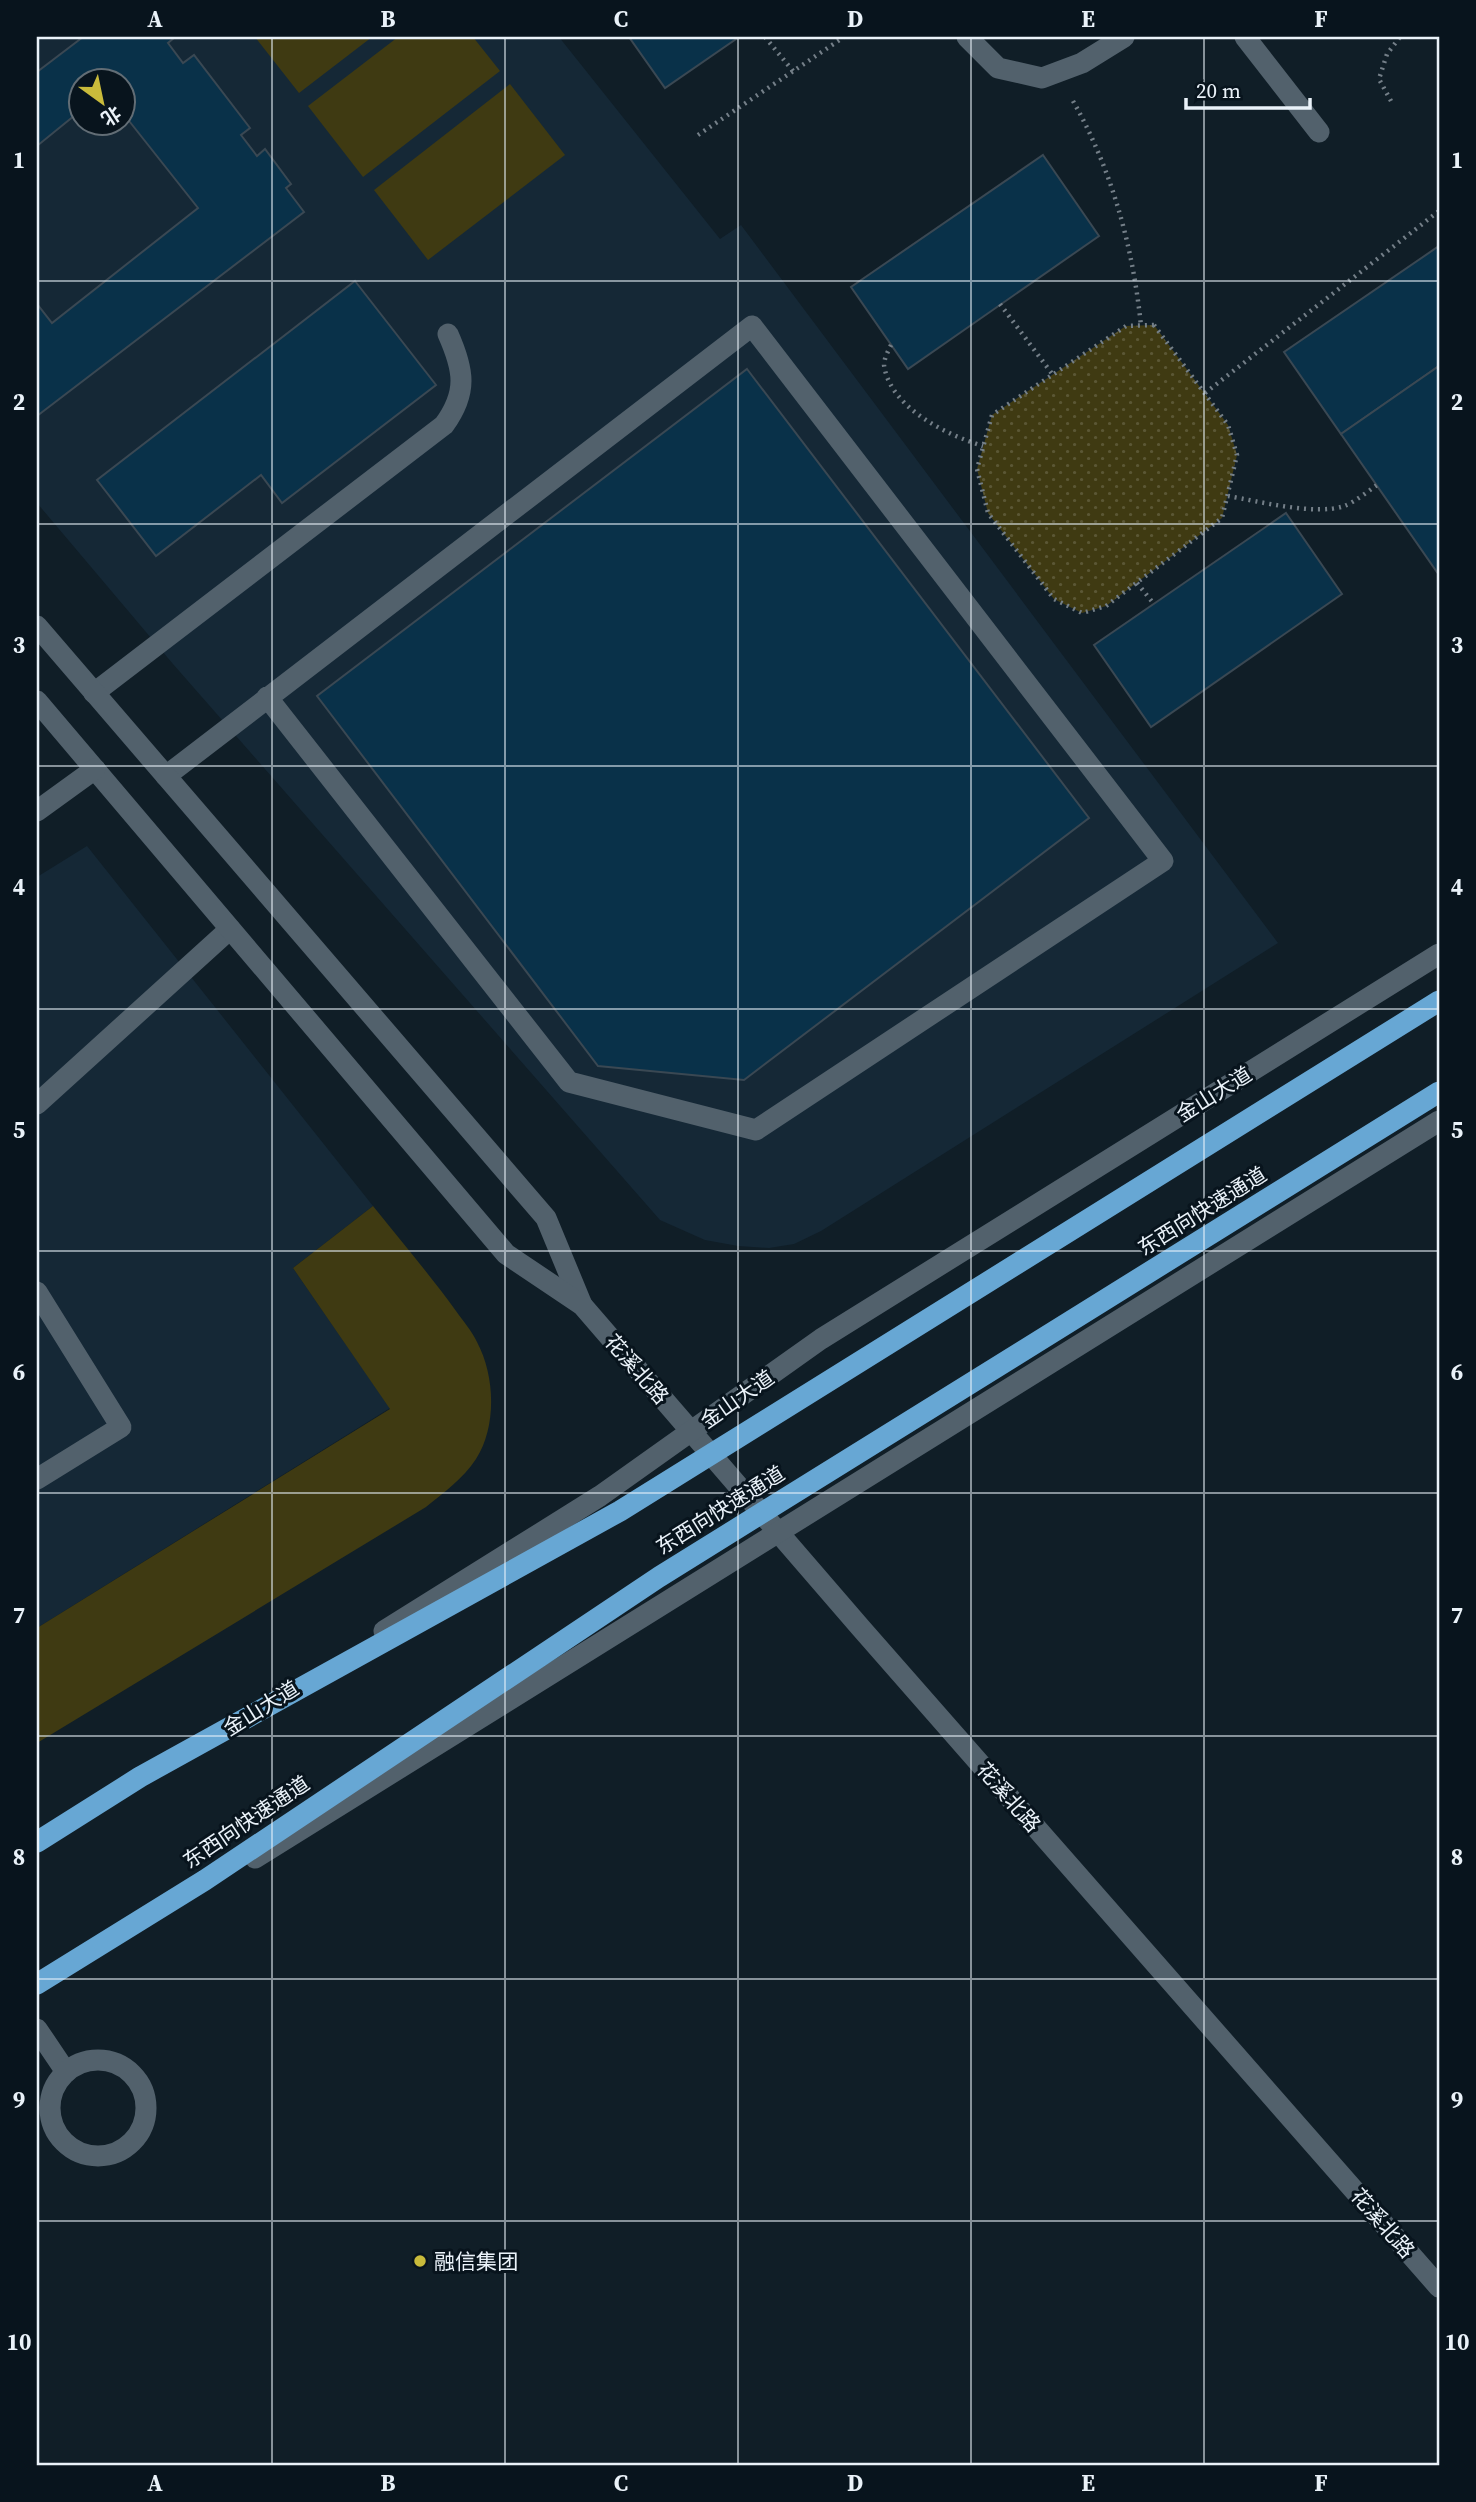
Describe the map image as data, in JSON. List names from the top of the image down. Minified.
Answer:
{"streets":{"highway":["东西向快速通道"],"main road":["金山大道","花溪北路"]},"crossings":[["金山大道","花溪北路"]],"places":["融信集团"],"scale_bar":"20 m","north":"bottom right","grid":{"columns":["A","B","C","D","E","F"],"rows":["1","2","3","4","5","6","7","8","9","10"]}}
